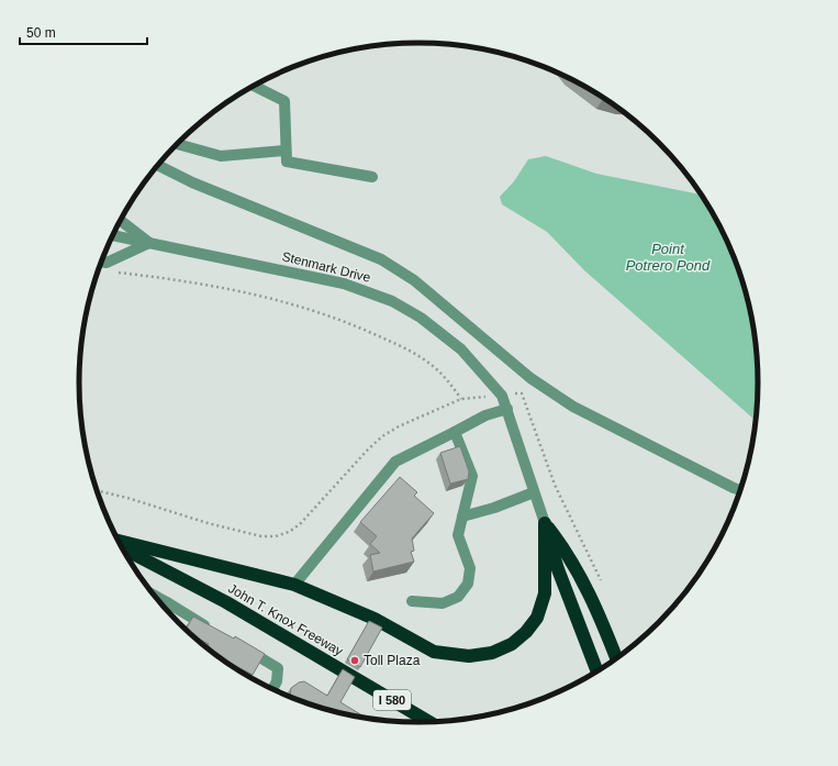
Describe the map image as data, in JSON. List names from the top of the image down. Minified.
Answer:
{"streets":{"highway":["John T. Knox Freeway","I 580"],"street":["Stenmark Drive"]},"water":["Point Potrero Pond"],"places":["Toll Plaza"],"scale_bar":"50 m"}
